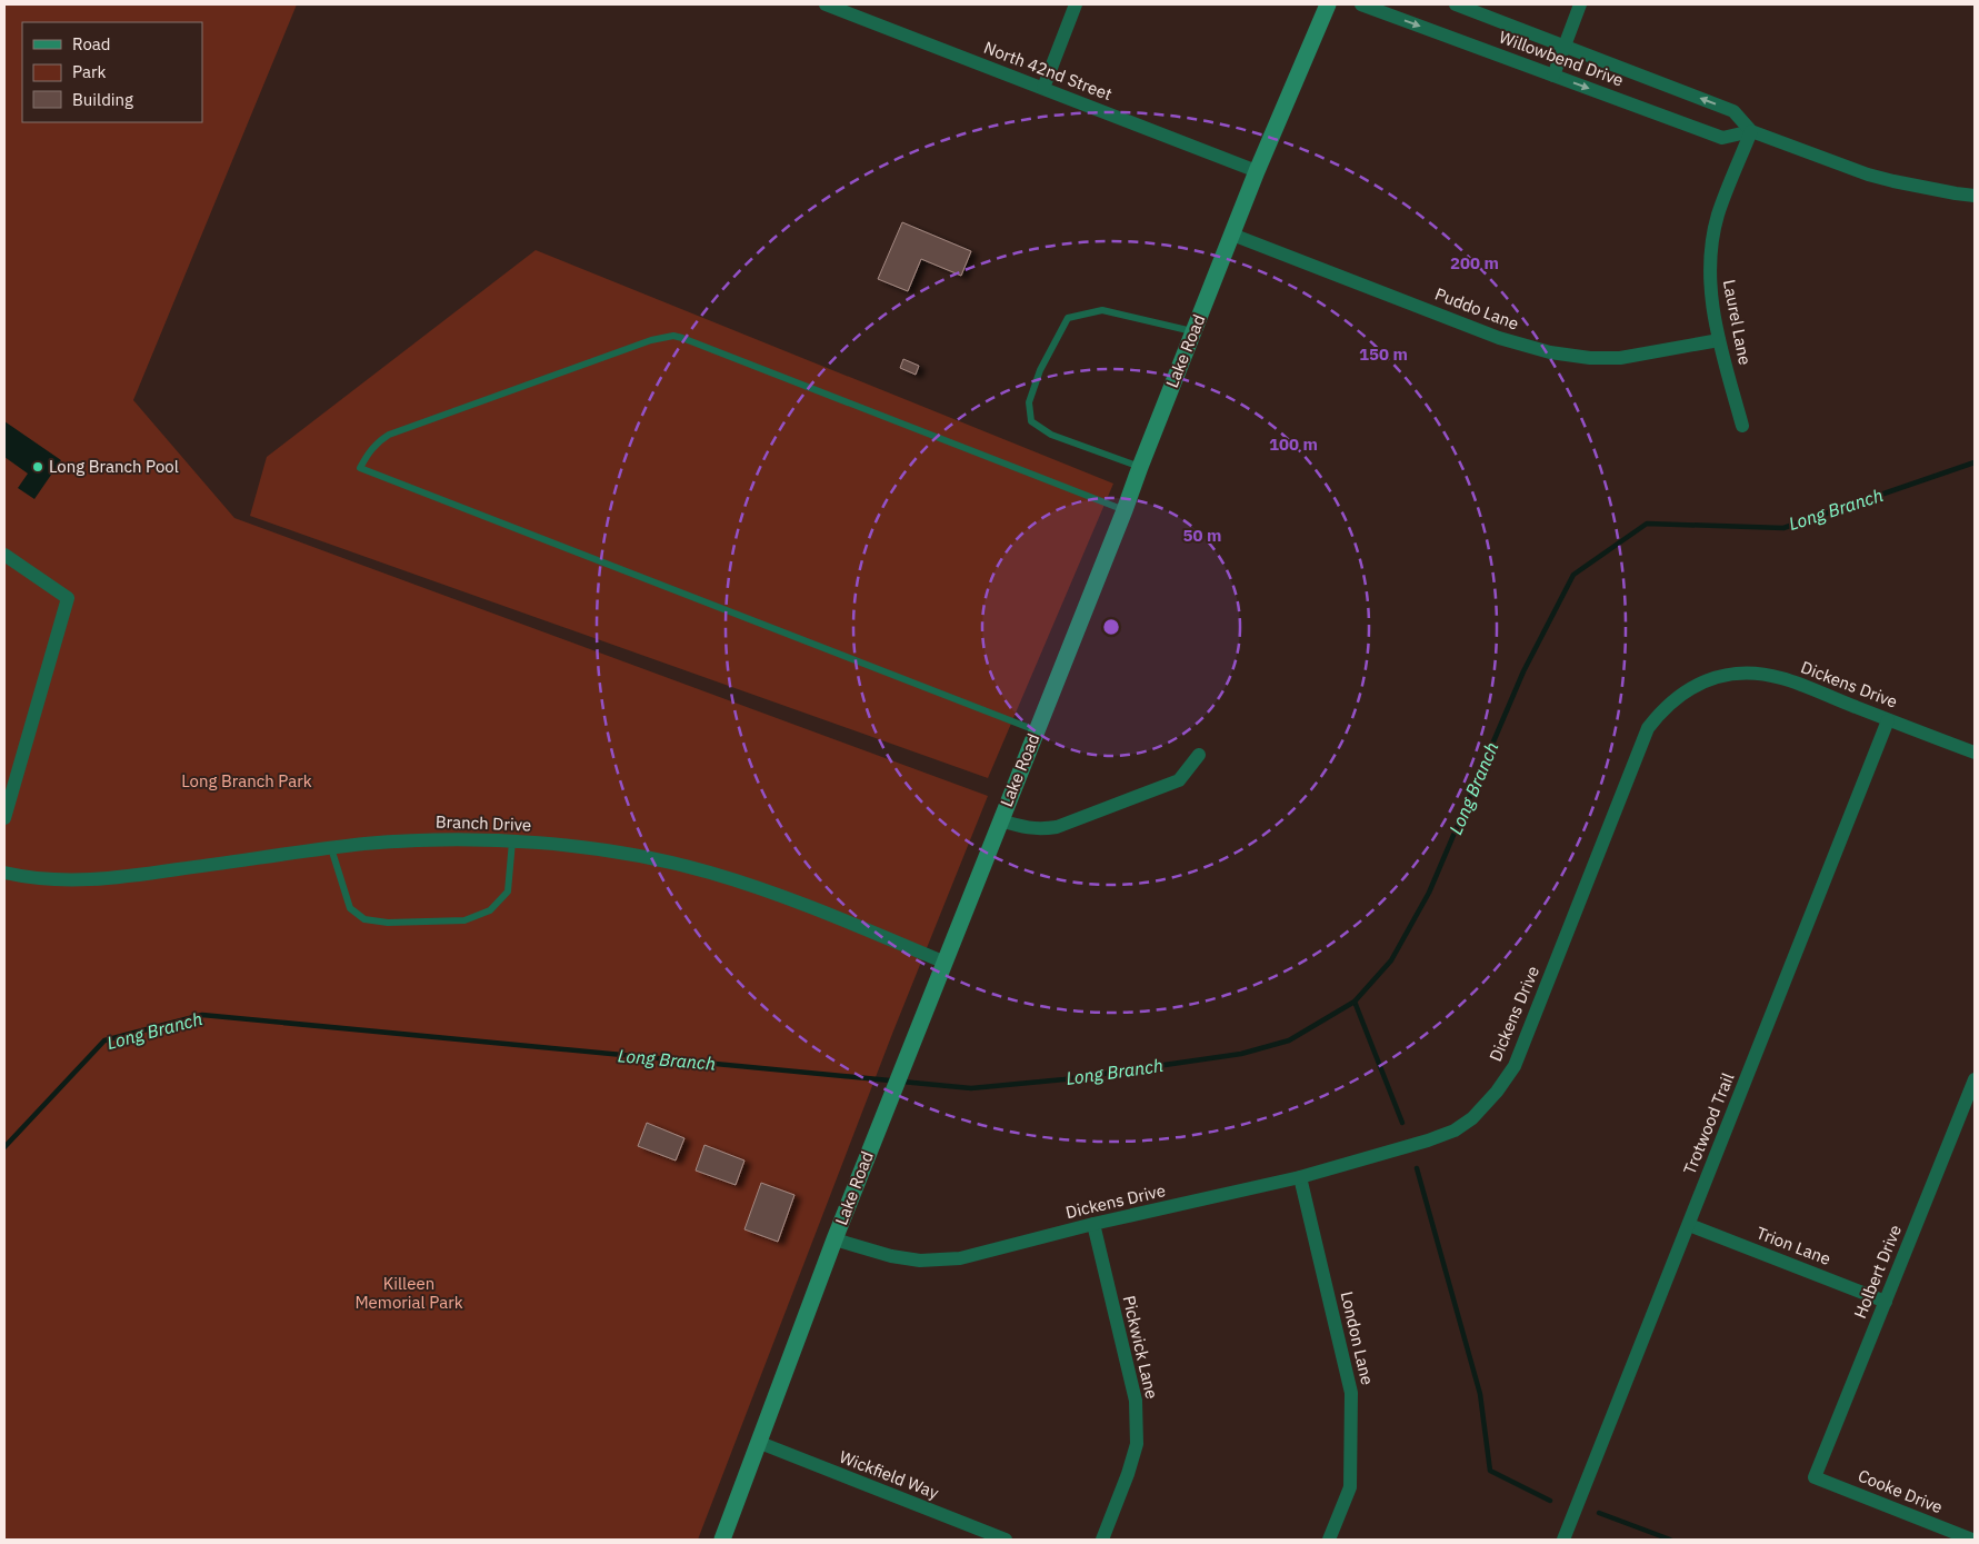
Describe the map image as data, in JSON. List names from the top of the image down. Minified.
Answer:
{"streets":{"street":["Willowbend Drive","North 42nd Street","Puddo Lane","Laurel Lane","Lake Road","Dickens Drive","Branch Drive","Trotwood Trail","Trion Lane","Holbert Drive","London Lane","Pickwick Lane","Wickfield Way","Cooke Drive"]},"crossings":[["Willowbend Drive","Laurel Lane"],["North 42nd Street","Lake Road"],["Puddo Lane","Laurel Lane"],["Puddo Lane","Lake Road"],["Lake Road","Dickens Drive"],["Lake Road","Branch Drive"],["Lake Road","Wickfield Way"],["Dickens Drive","Trotwood Trail"],["Dickens Drive","London Lane"],["Dickens Drive","Pickwick Lane"],["Trotwood Trail","Trion Lane"],["Trion Lane","Holbert Drive"],["Holbert Drive","Cooke Drive"]],"water":["Long Branch"],"parks":["Long Branch Park","Killeen Memorial Park"],"places":["Long Branch Pool"],"legend":["Road","Park","Building"],"rings":["200 m","150 m","100 m","50 m"]}
